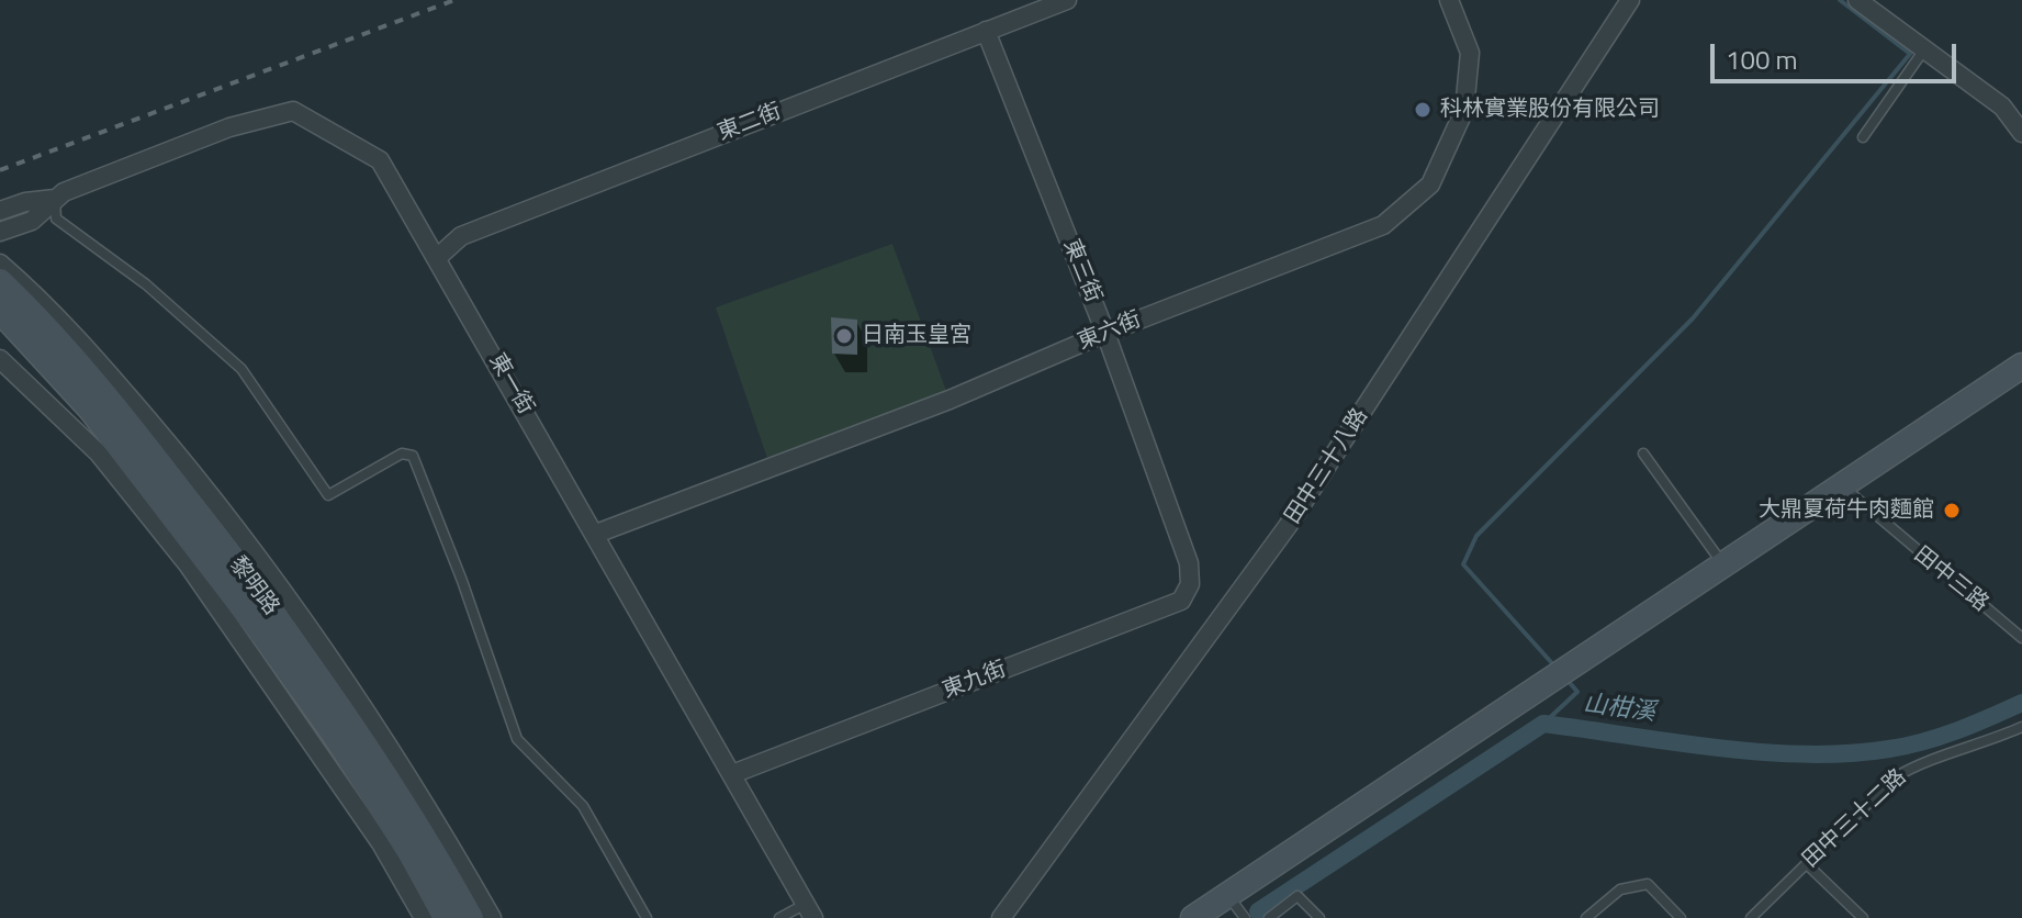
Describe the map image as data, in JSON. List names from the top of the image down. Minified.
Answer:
{"streets":{"street":["東二街","東三街","東六街","東一街","田中三十八路","黎明路","東九街"],"lane":["田中三路","田中三十二路"]},"crossings":[["東二街","東三街"],["東二街","東一街"],["東三街","東六街"],["東三街","東九街"],["東六街","東一街"],["東一街","東九街"]],"water":["山柑溪"],"places":["科林實業股份有限公司","日南玉皇宮","大鼎夏荷牛肉麵館"],"scale_bar":"100 m"}
